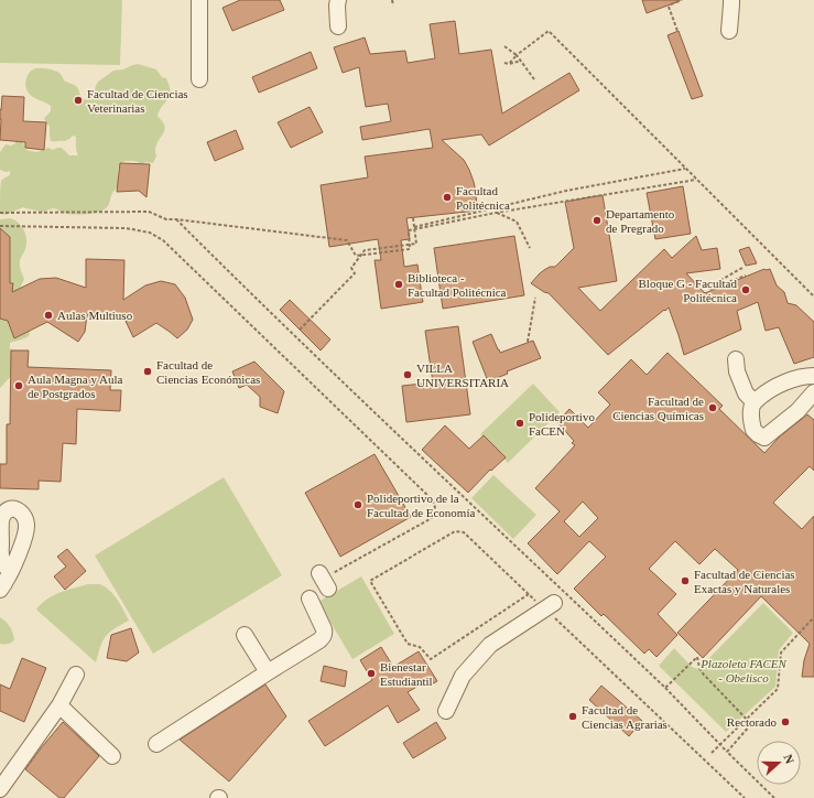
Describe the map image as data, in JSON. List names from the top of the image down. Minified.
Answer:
{"parks":["Plazoleta FACEN - Obelisco"],"places":["Facultad de Ciencias Veterinarias","Facultad Politécnica","Departamento de Pregrado","Biblioteca - Facultad Politécnica","Bloque G - Facultad Politécnica","Aulas Multiuso","Facultad de Ciencias Económicas","VILLA UNIVERSITARIA","Aula Magna y Aula de Postgrados","Facultad de Ciencias Químicas","Polideportivo FaCEN","Polideportivo de la Facultad de Economía","Facultad de Ciencias Exactas y Naturales","Bienestar Estudiantil","Facultad de Ciencias Agrarias","Rectorado"],"north":"right"}
